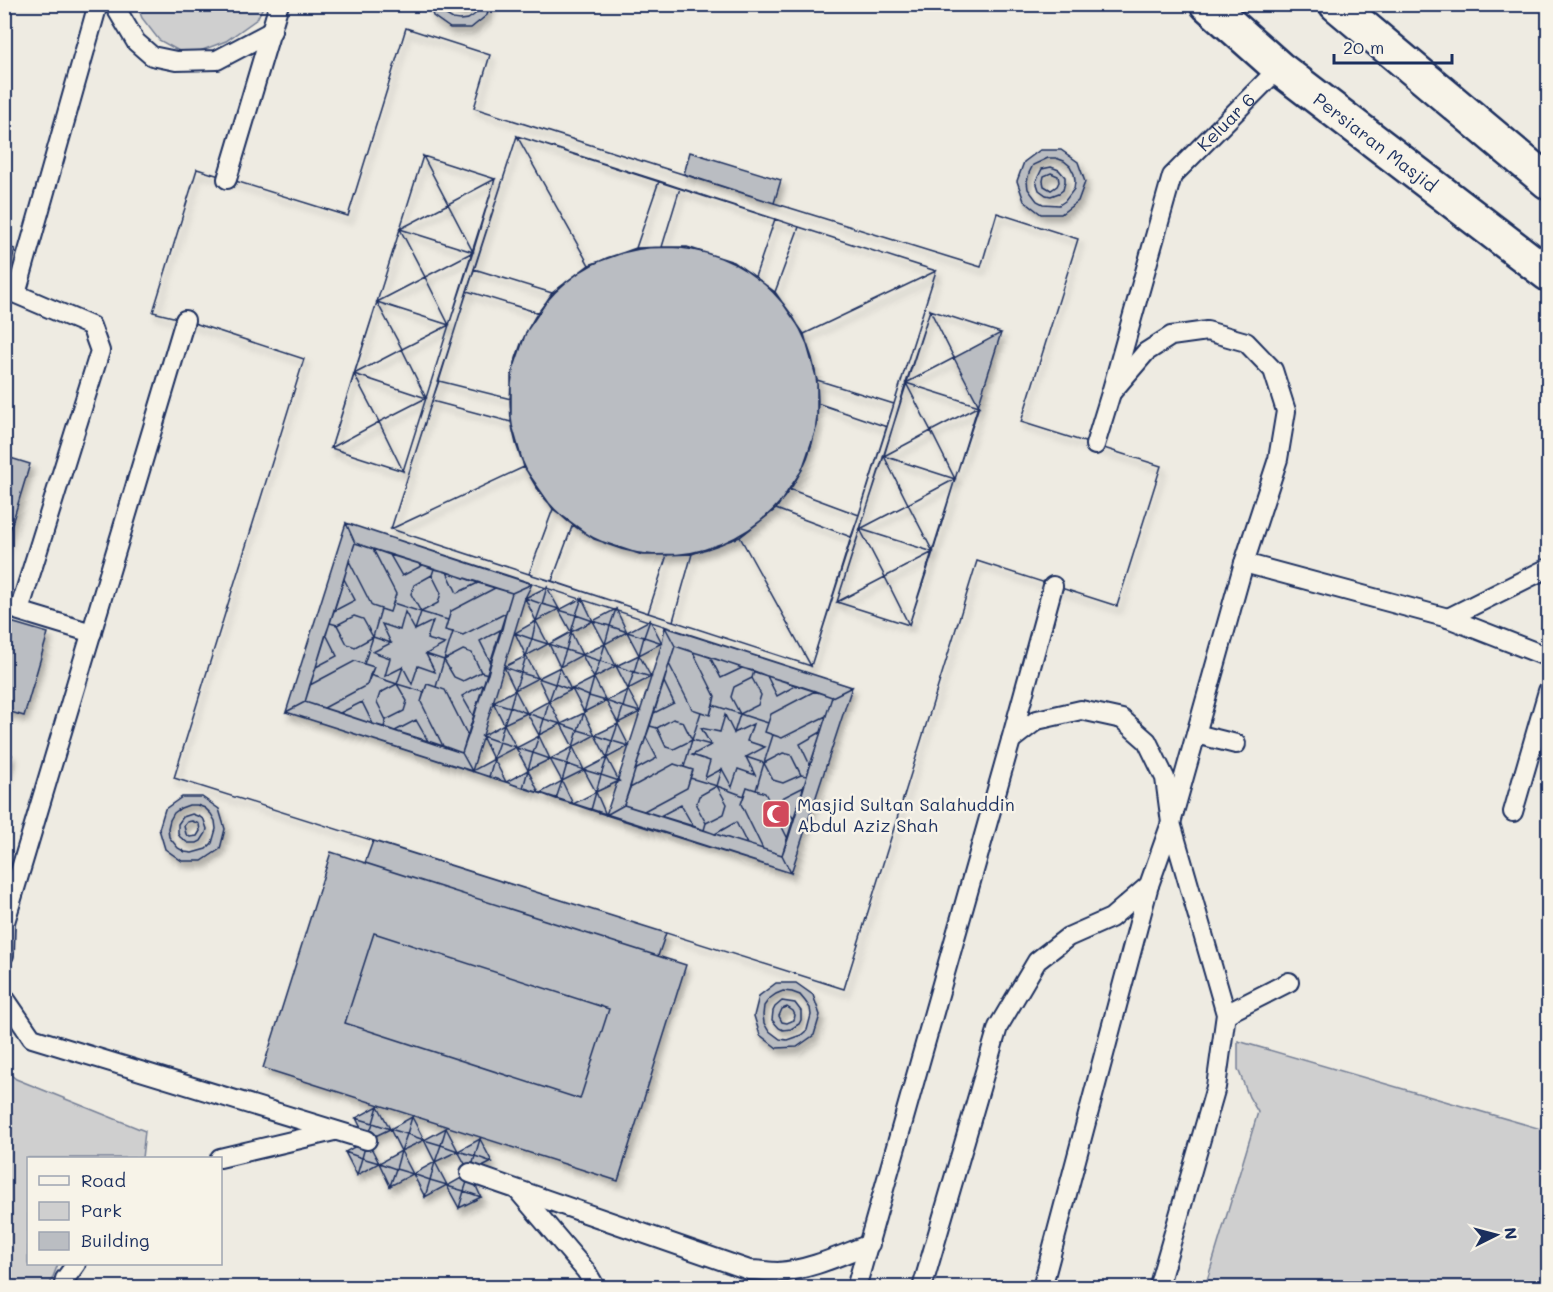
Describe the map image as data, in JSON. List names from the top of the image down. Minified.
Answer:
{"streets":{"main road":["Persiaran Masjid"],"lane":["Keluar 6"]},"crossings":[["Keluar 6","Persiaran Masjid"]],"places":{"mosque":["Masjid Sultan Salahuddin Abdul Aziz Shah"]},"legend":["Road","Park","Building"],"scale_bar":"20 m","north":"right"}
